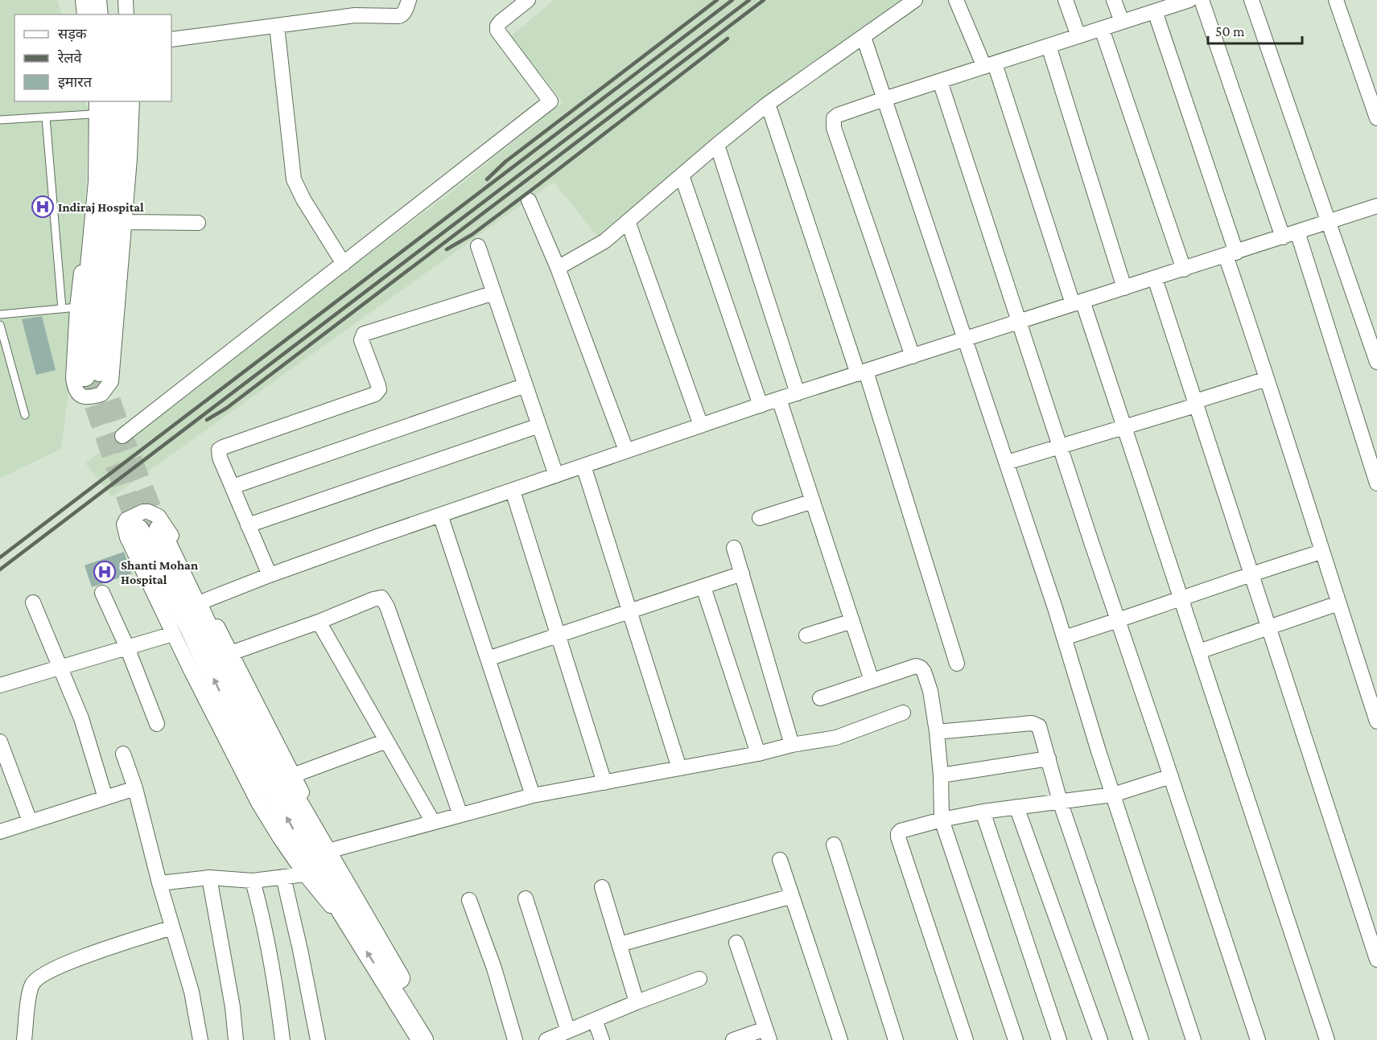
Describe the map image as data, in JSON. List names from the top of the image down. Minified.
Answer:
{"places":{"hospital":["Indiraj Hospital","Shanti Mohan Hospital"]},"legend":["सड़क","रेलवे","इमारत"],"scale_bar":"50 m"}
